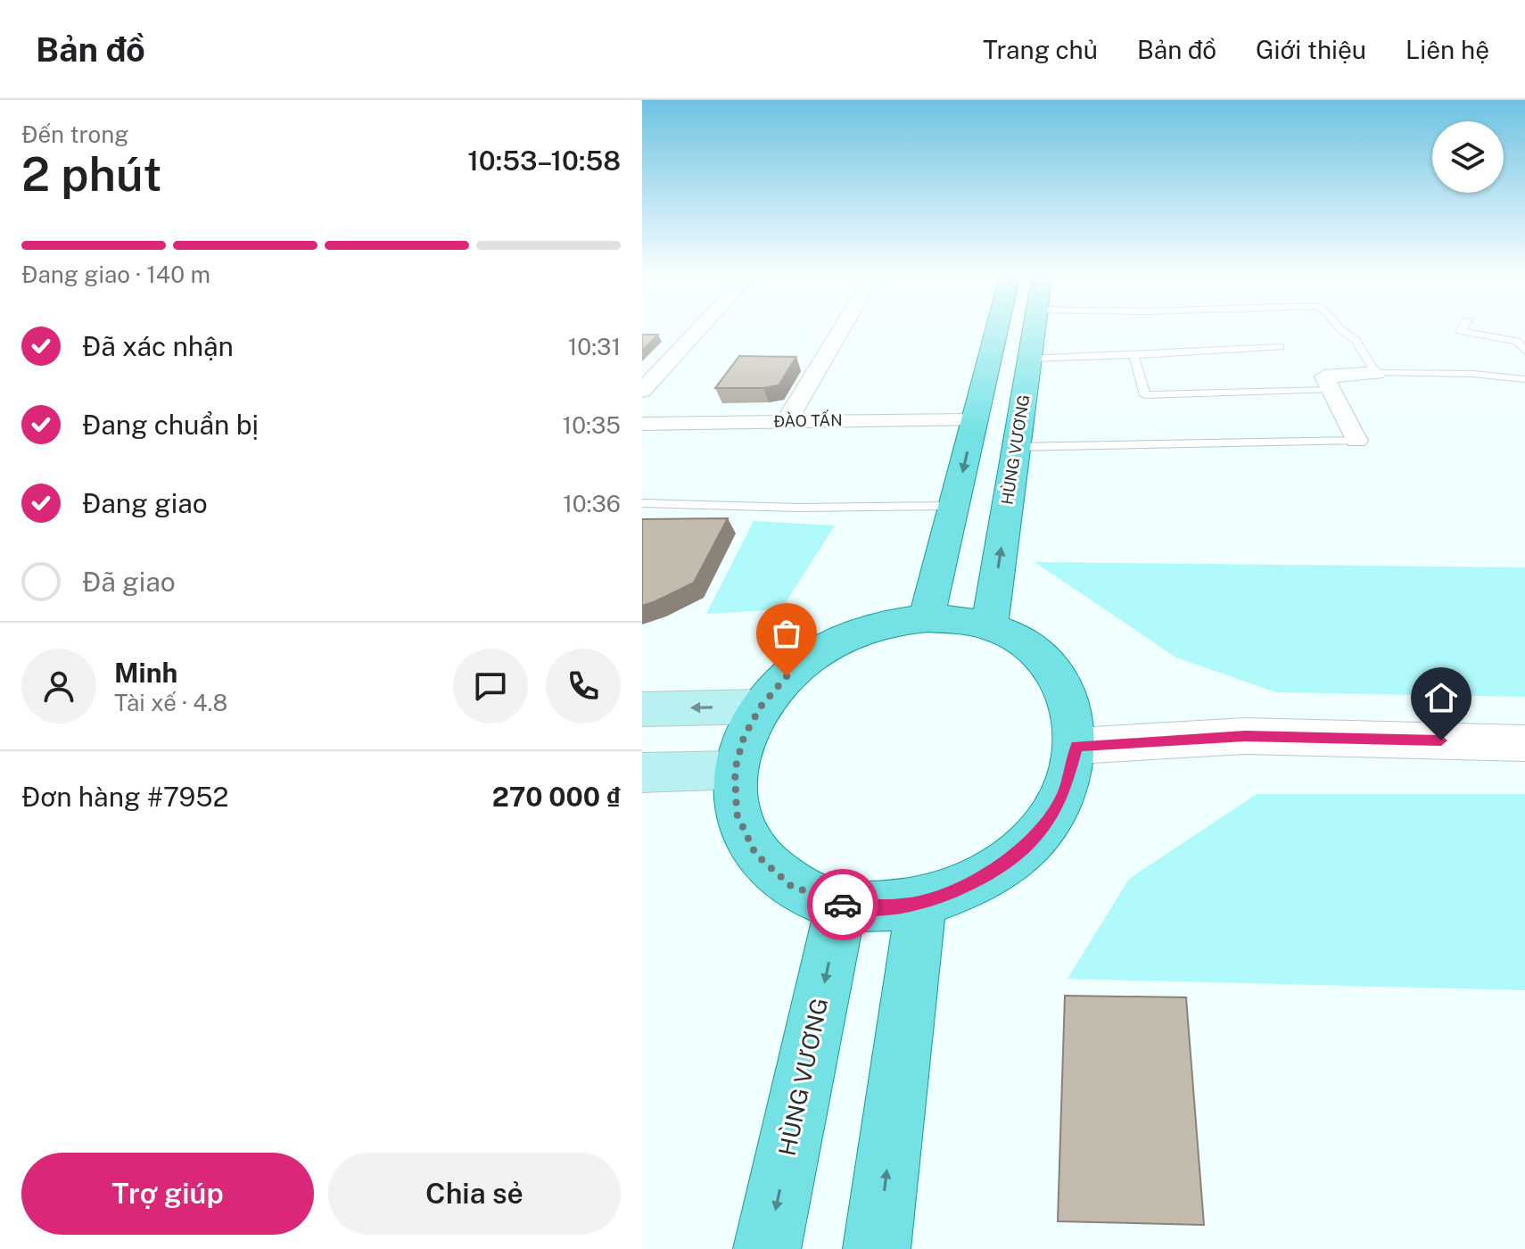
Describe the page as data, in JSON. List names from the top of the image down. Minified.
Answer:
{"streets":{"main road":["HÙNG VƯƠNG"],"street":["ĐÀO TẤN"]},"page":{"header":"Bản đồ","nav":["Trang chủ","Bản đồ","Giới thiệu","Liên hệ"],"heading":["2 phút","Đến trong","10:53–10:58"],"panel":["Minh","Tài xế · 4.8","Đơn hàng #7952","270 000 ₫"],"bar":"Đang giao · 140 m","list":[["Đã xác nhận","10:31"],["Đang chuẩn bị","10:35"],["Đang giao","10:36"],"Đã giao"],"buttons":["Trợ giúp","Chia sẻ"]}}
